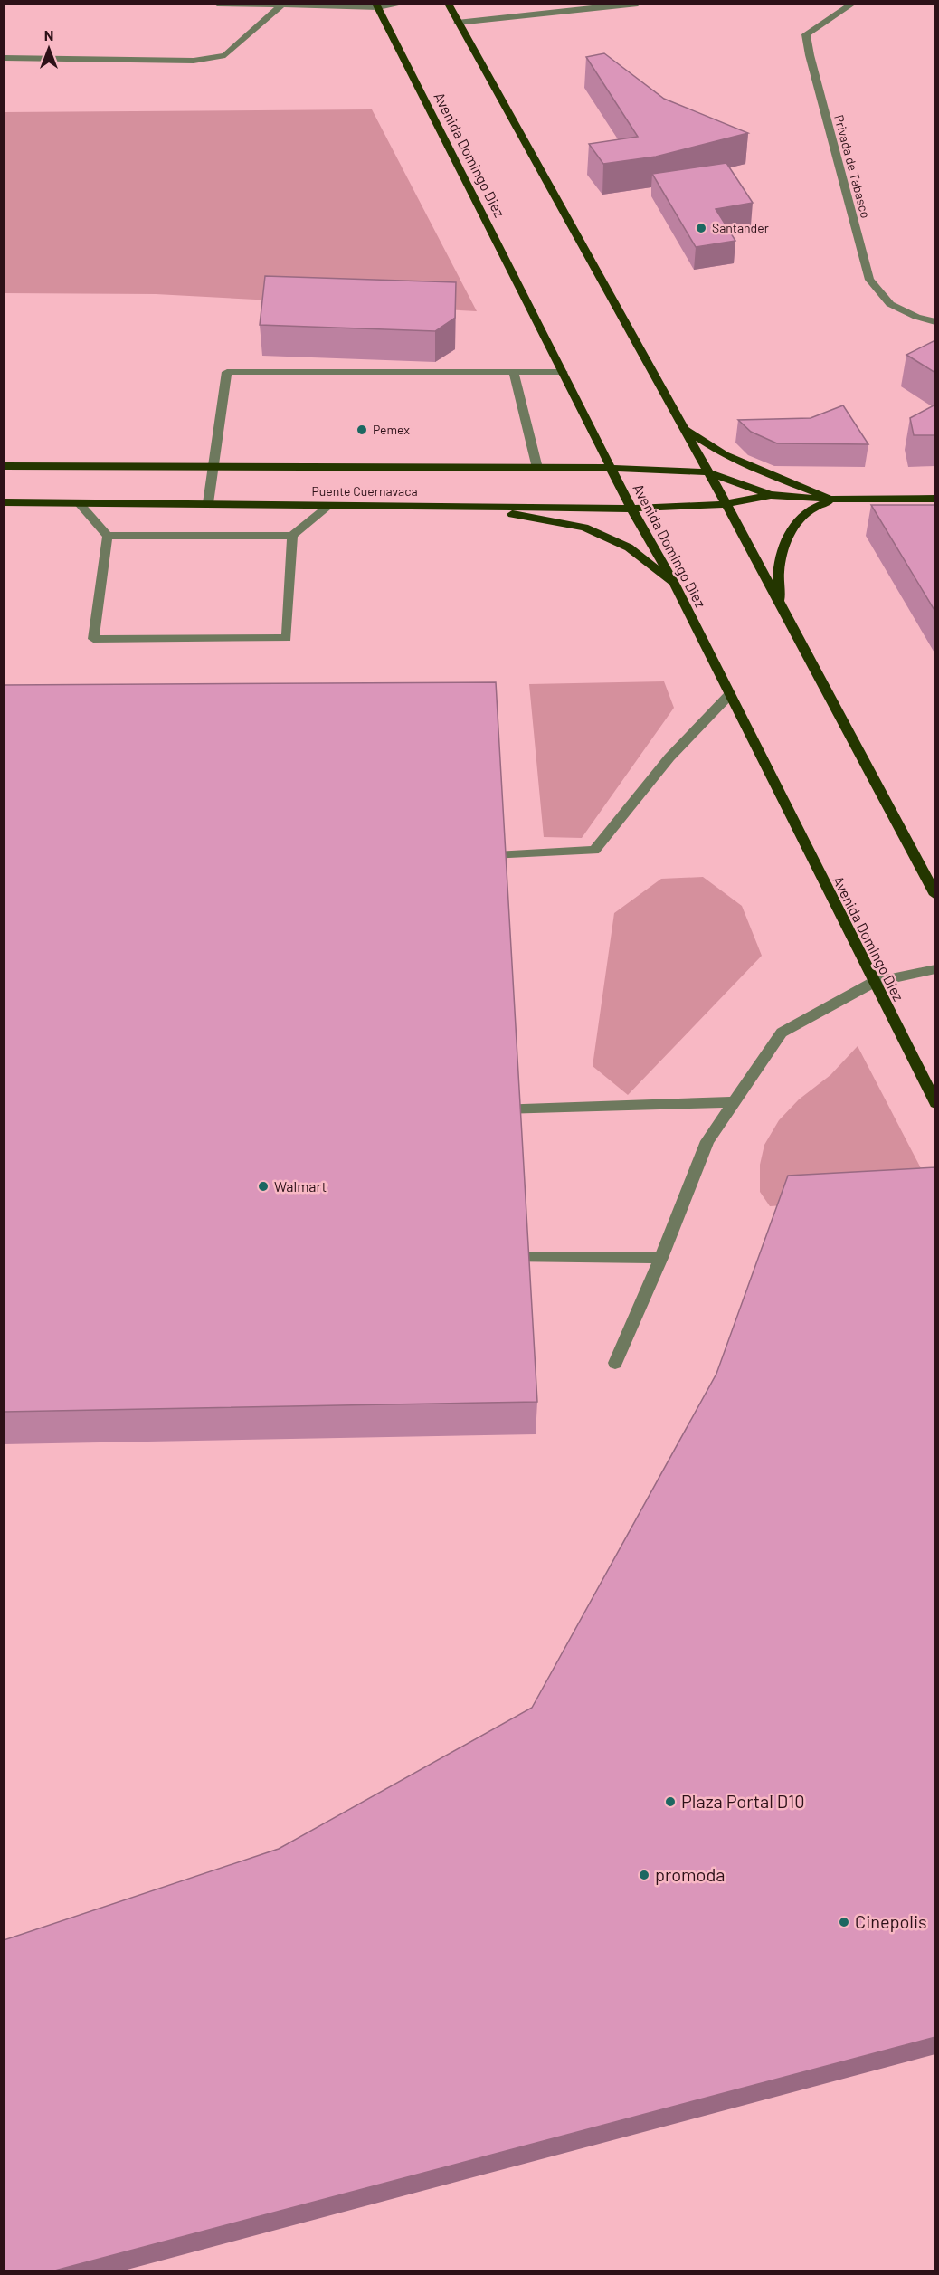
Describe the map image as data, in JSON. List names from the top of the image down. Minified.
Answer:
{"streets":{"main road":["Avenida Domingo Diez","Puente Cuernavaca"],"street":["Privada de Tabasco"]},"crossings":[["Avenida Domingo Diez","Puente Cuernavaca"]],"places":["Santander","Pemex","Walmart","Plaza Portal D10","promoda","Cinepolis"],"north":"top"}
